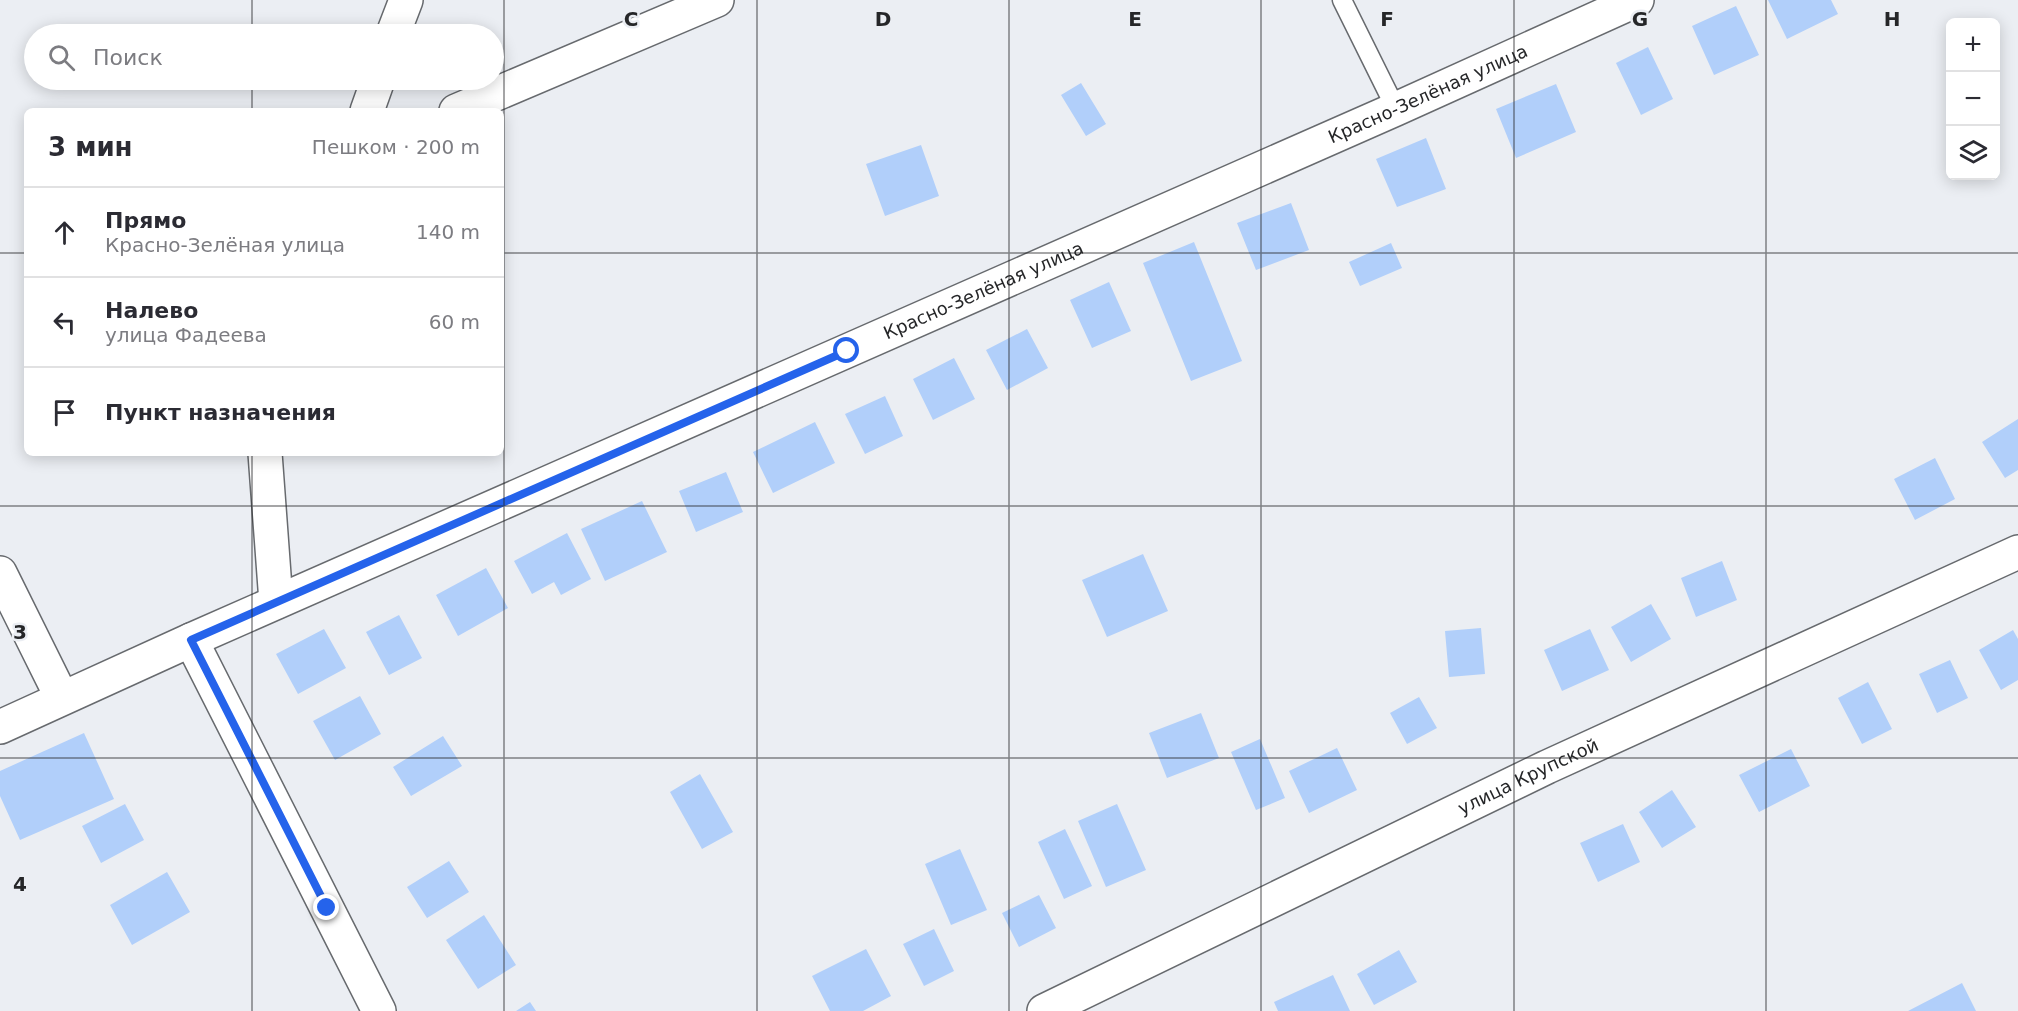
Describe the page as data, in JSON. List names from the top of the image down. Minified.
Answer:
{"streets":{"street":["Красно-Зелёная улица","улица Крупской"]},"page":{"map_buttons":["+","−"],"search":"Поиск","heading":["3 мин","Пешком · 200 m"],"list":[["Прямо","Красно-Зелёная улица","140 m"],["Налево","улица Фадеева","60 m"],"Пункт назначения"]},"grid":{"columns":["C","D","E","F","G","H"],"rows":["3","4"]}}
